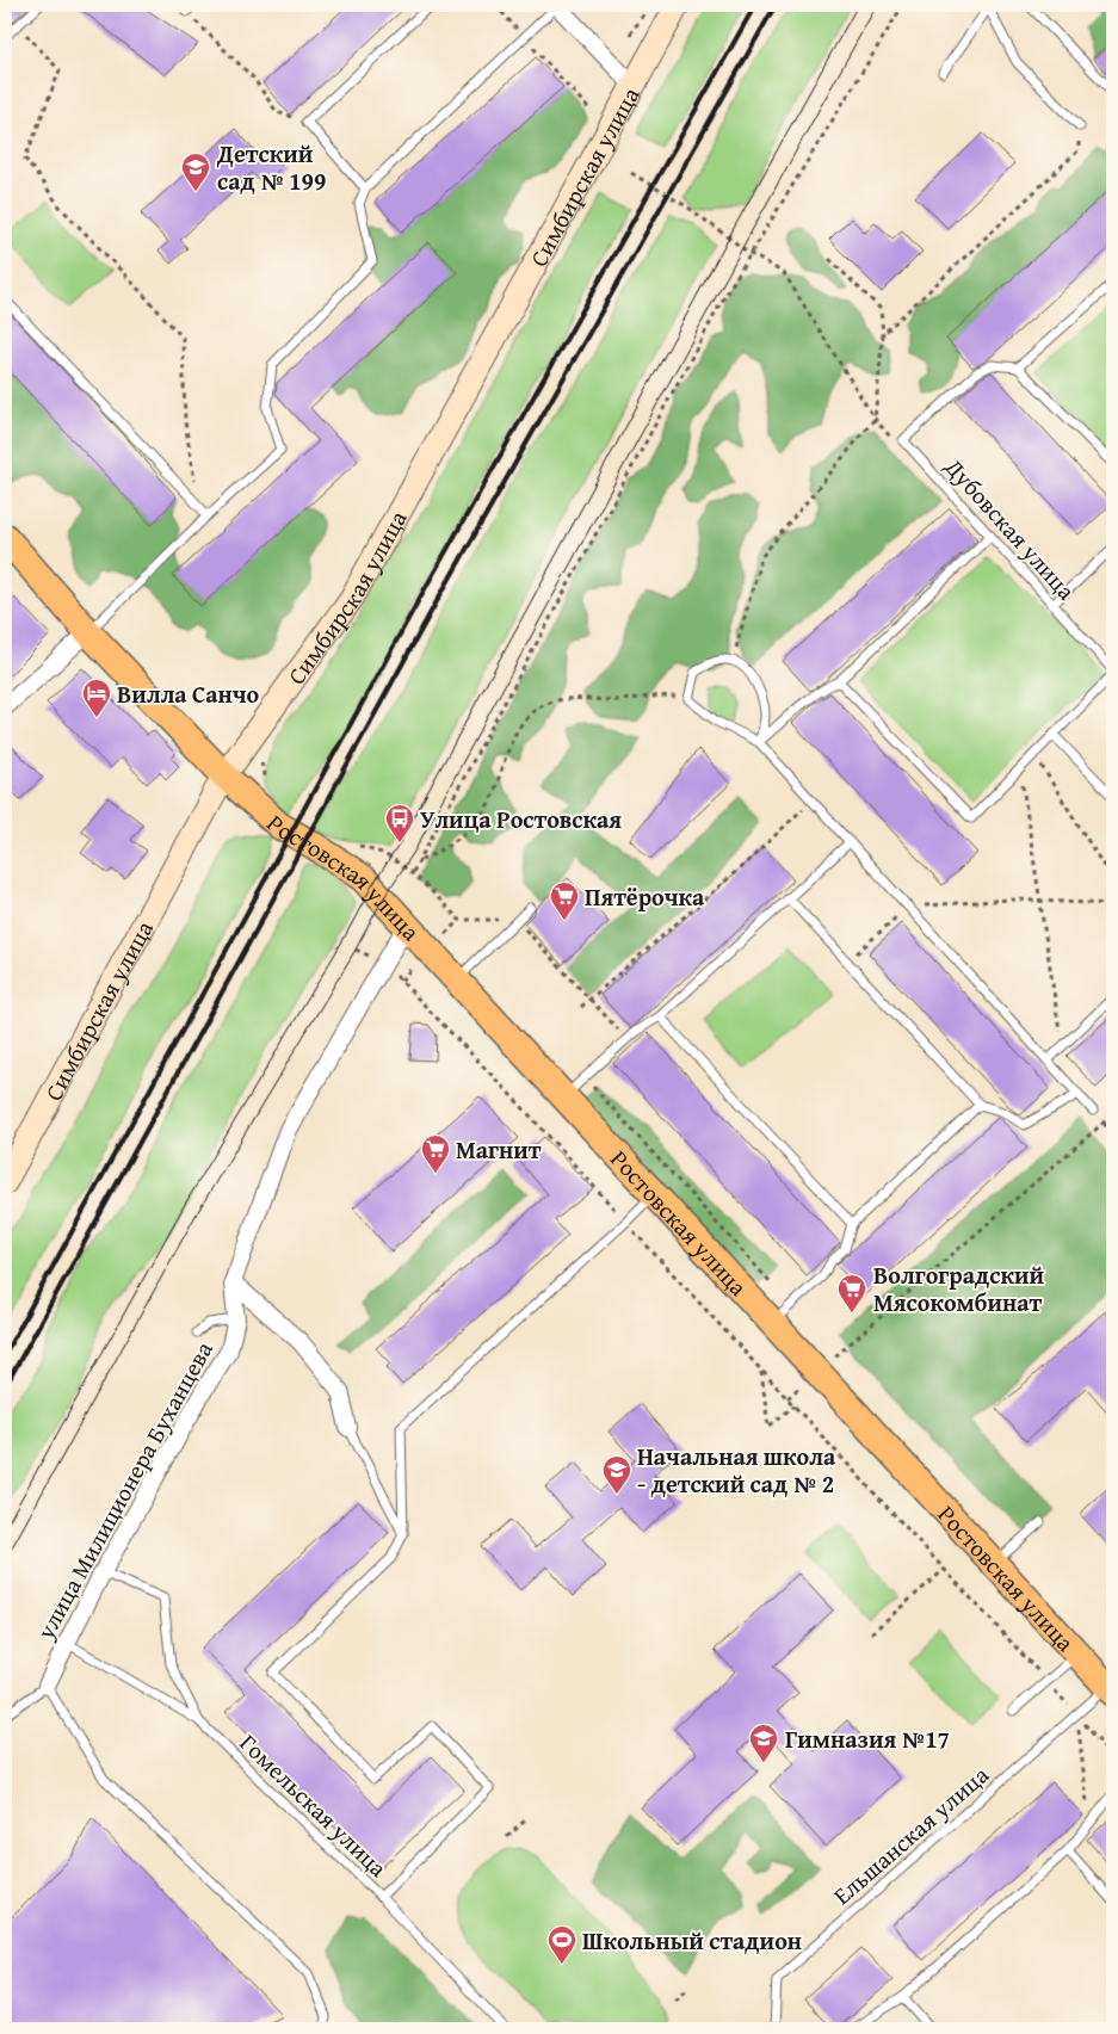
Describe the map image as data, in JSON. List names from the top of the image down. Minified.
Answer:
{"streets":{"main road":["Симбирская улица","Ростовская улица"],"street":["улица Милиционера Буханцева"],"lane":["Дубовская улица","Гомельская улица","Ельшанская улица"]},"crossings":[["Симбирская улица","Ростовская улица"],["Ростовская улица","улица Милиционера Буханцева"],["Ростовская улица","Ельшанская улица"],["улица Милиционера Буханцева","Гомельская улица"]],"places":{"school or university":["Детский сад № 199","Начальная школа - детский сад № 2","Гимназия №17"],"hotel":["Вилла Санчо"],"bus stop":["Улица Ростовская"],"supermarket":["Пятёрочка","Магнит","Волгоградский Мясокомбинат"],"sports":["Школьный стадион"]}}
